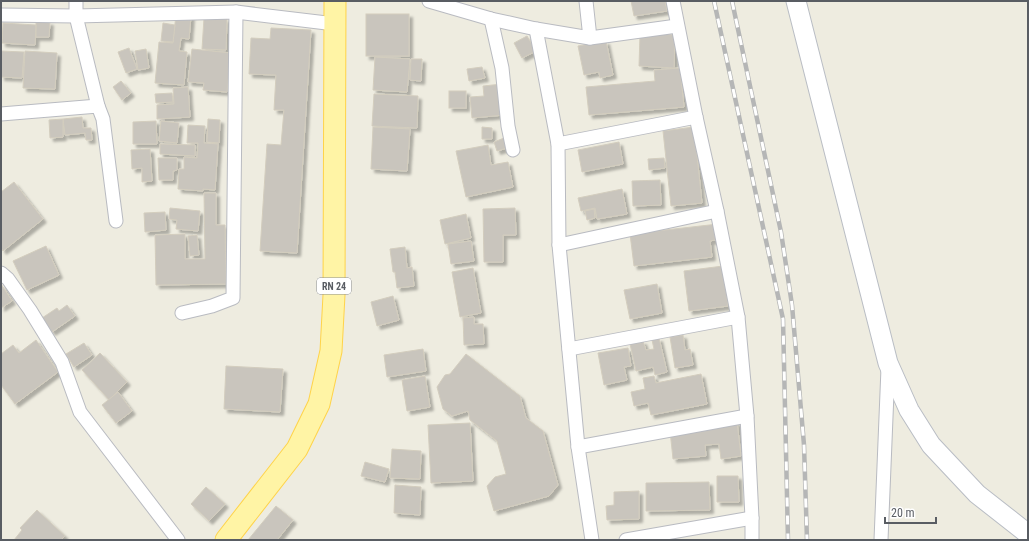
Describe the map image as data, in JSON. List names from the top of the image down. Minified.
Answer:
{"streets":{"main road":["RN 24"]},"scale_bar":"20 m"}
